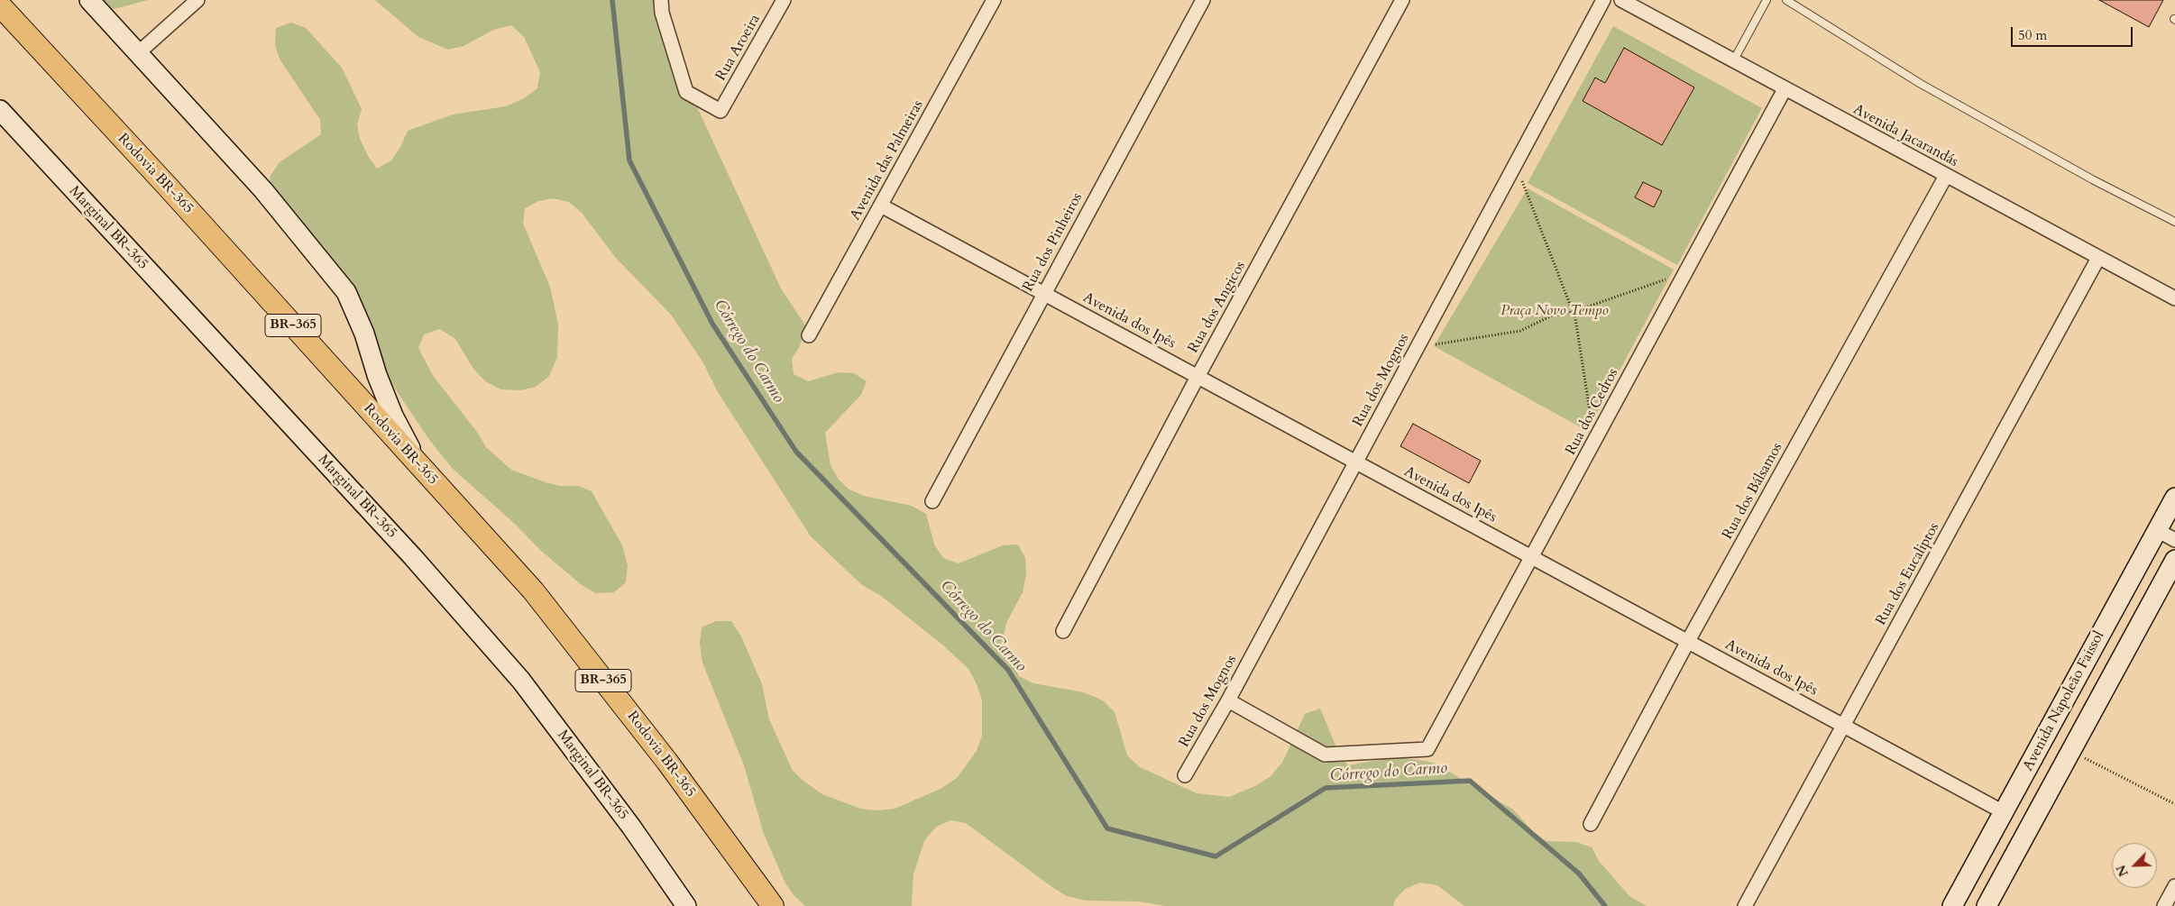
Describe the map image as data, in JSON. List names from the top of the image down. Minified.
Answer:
{"streets":{"main road":["Rodovia BR-365","BR-365"],"street":["Rua Aroeira","Avenida Jacarandás","Avenida das Palmeiras","Marginal BR-365","Rua dos Pinheiros","Rua dos Angicos","Avenida dos Ipês","Rua dos Mognos","Rua dos Cedros","Rua dos Bálsamos","Rua dos Eucaliptos","Avenida Napoleão Faissol"]},"crossings":[["Avenida Jacarandás","Rua dos Cedros"],["Avenida Jacarandás","Rua dos Bálsamos"],["Avenida Jacarandás","Rua dos Eucaliptos"],["Avenida das Palmeiras","Avenida dos Ipês"],["Rua dos Pinheiros","Avenida dos Ipês"],["Rua dos Angicos","Avenida dos Ipês"],["Avenida dos Ipês","Rua dos Mognos"],["Avenida dos Ipês","Rua dos Cedros"],["Avenida dos Ipês","Rua dos Bálsamos"],["Avenida dos Ipês","Rua dos Eucaliptos"],["Avenida dos Ipês","Avenida Napoleão Faissol"],["Rua dos Mognos","Rua dos Cedros"]],"water":["Córrego do Carmo"],"parks":["Praça Novo Tempo"],"scale_bar":"50 m","north":"bottom left"}
